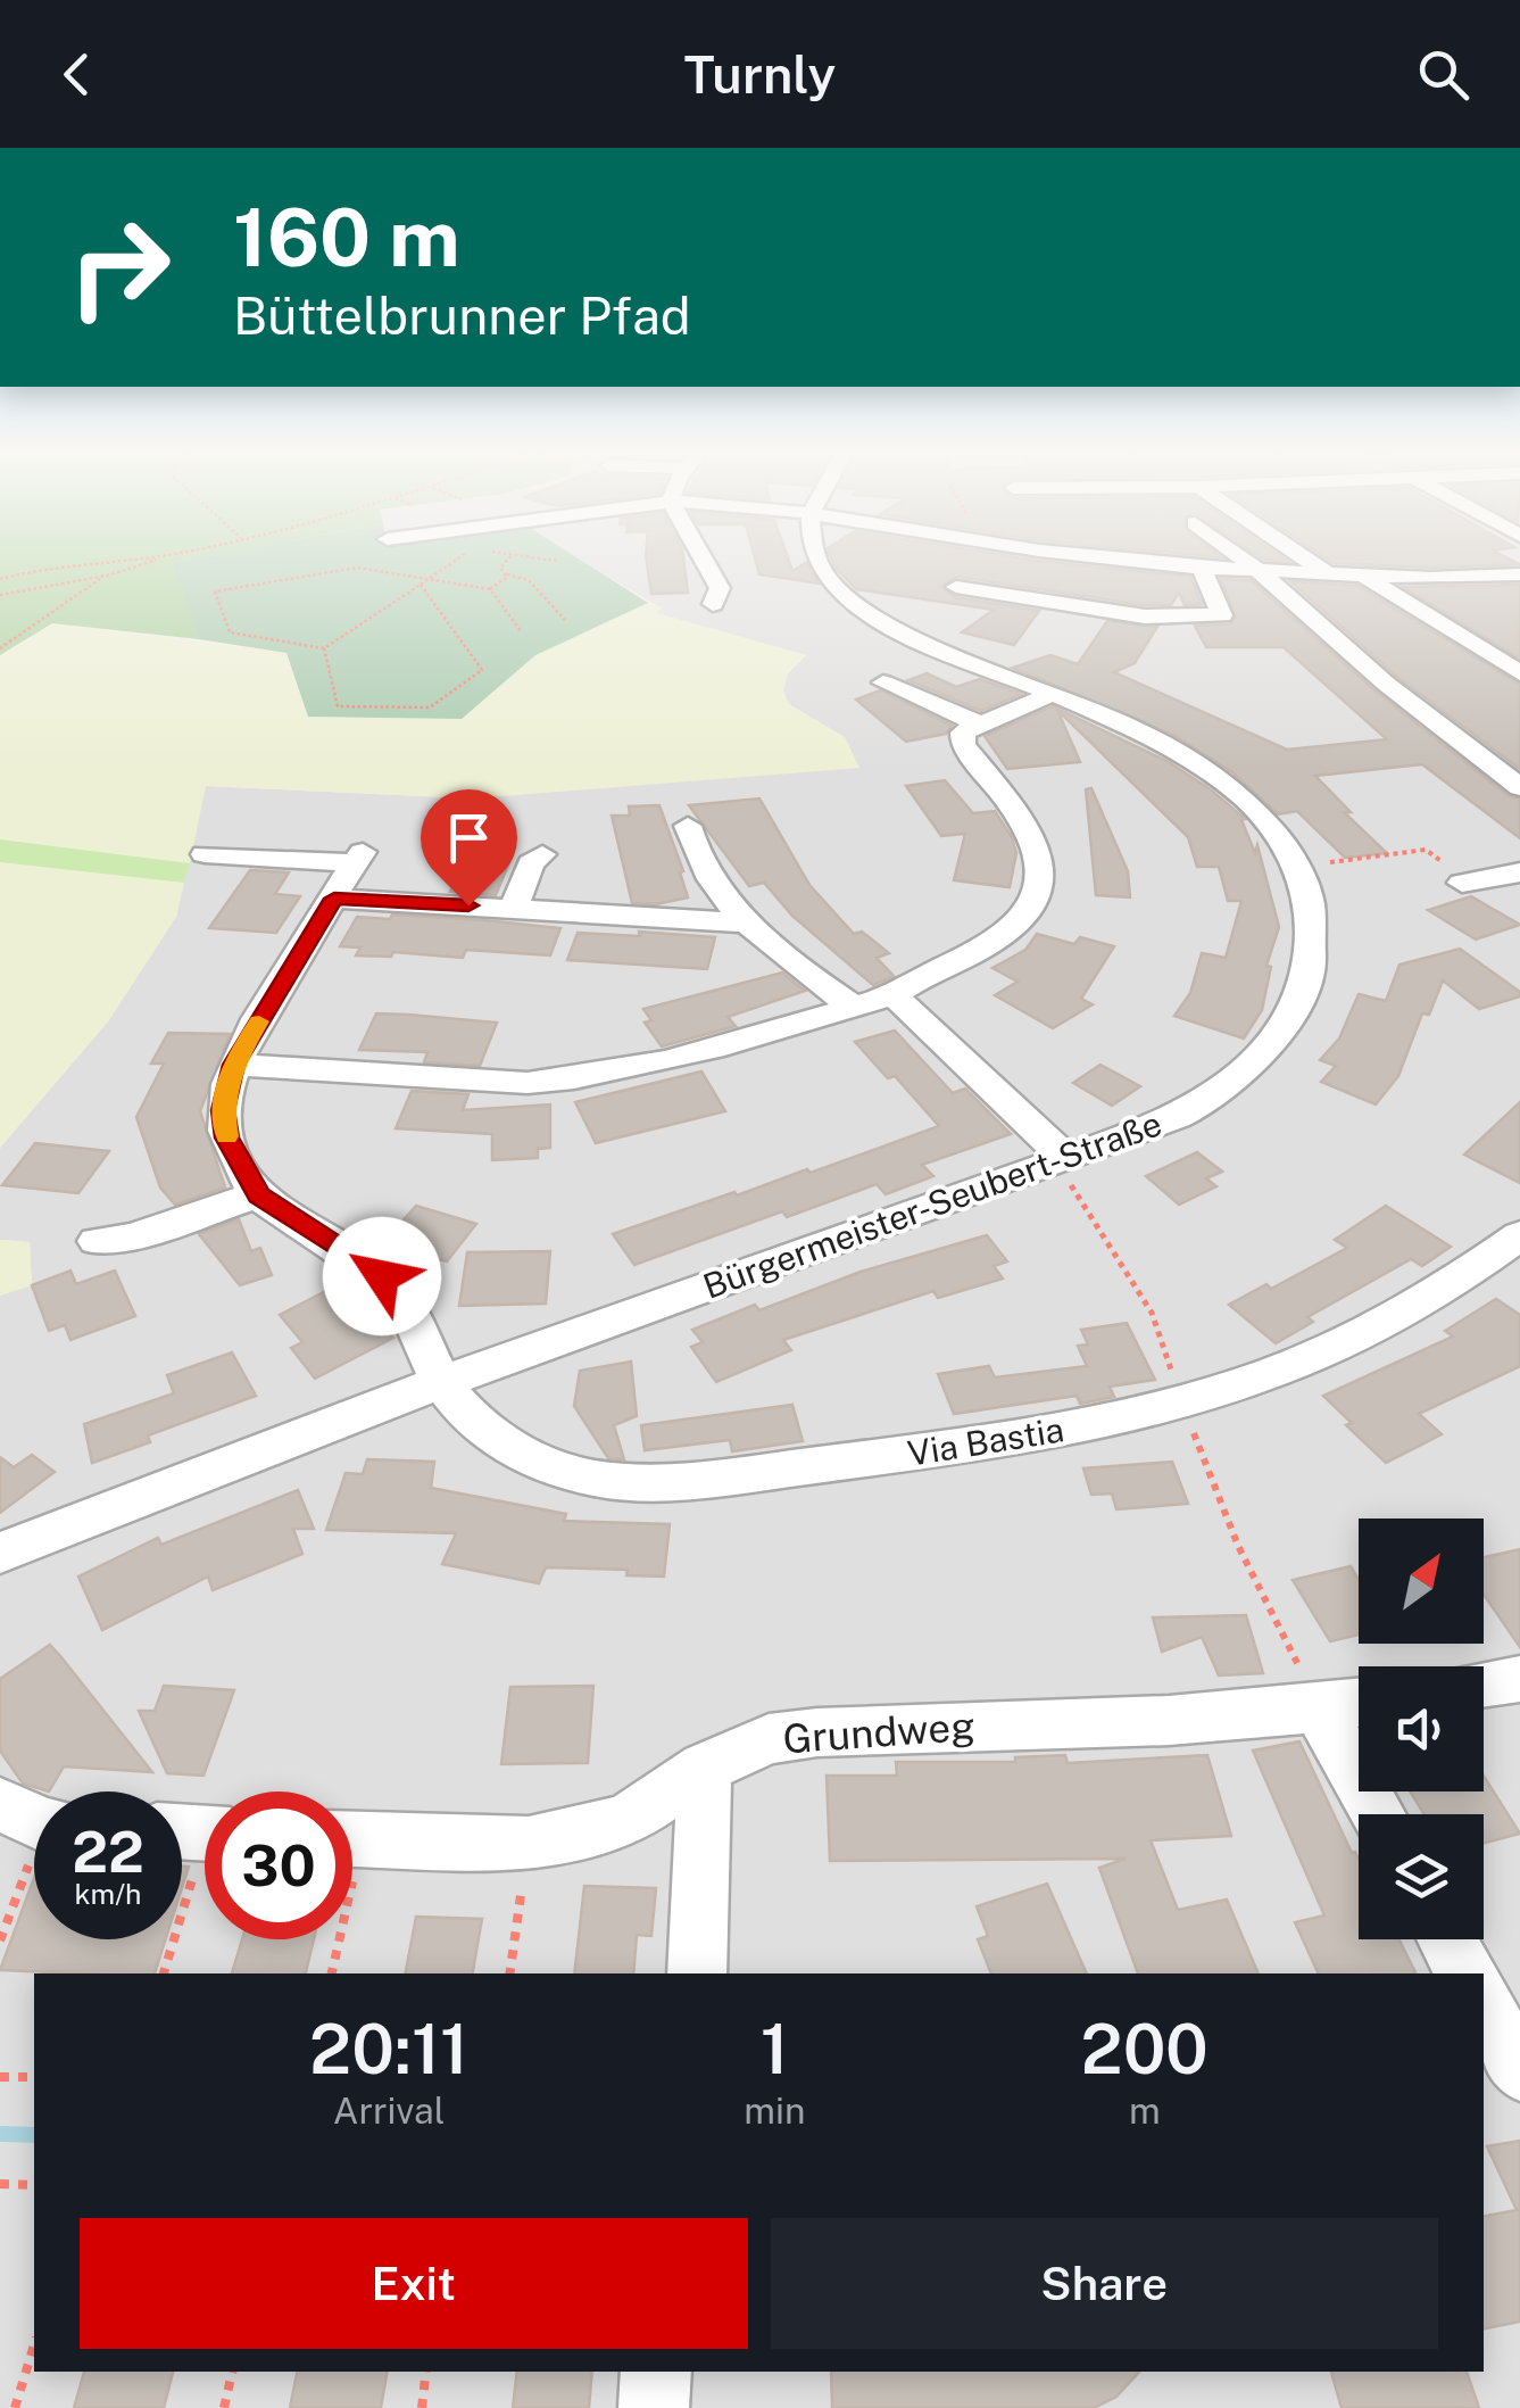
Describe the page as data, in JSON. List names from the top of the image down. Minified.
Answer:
{"streets":{"street":["Bürgermeister-Seubert-Straße","Via Bastia","Grundweg"]},"crossings":[["Bürgermeister-Seubert-Straße","Via Bastia"]],"north":"top right","page":{"header":"Turnly","turn":["160 m","Büttelbrunner Pfad"],"speed":"22 km/h","limit":"30","eta":["20:11","Arrival","1","min","200","m"],"buttons":["Exit","Share"]}}
